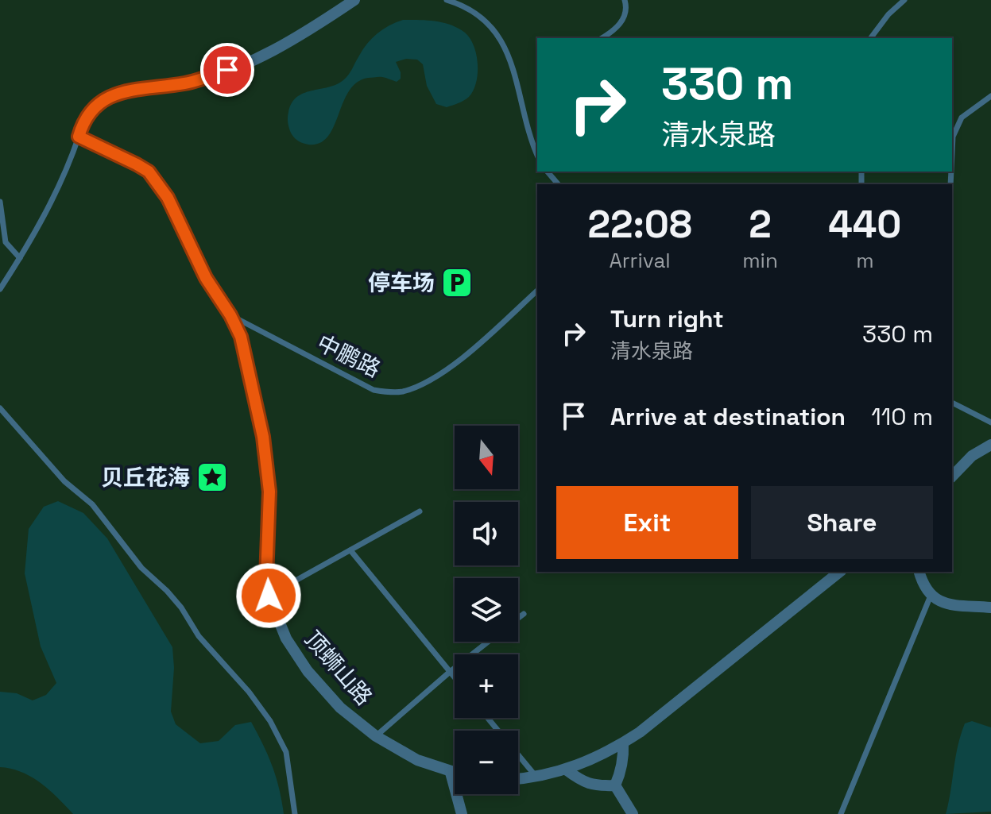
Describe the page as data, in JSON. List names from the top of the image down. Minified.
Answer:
{"streets":{"street":["顶蛳山路"],"lane":["中鹏路"]},"crossings":[["中鹏路","顶蛳山路"]],"places":{"parking":["停车场"],"place":["贝丘花海"]},"north":"bottom","page":{"turn":["330 m","清水泉路"],"eta":["22:08","Arrival","2","min","440","m"],"list":[{"name":"Turn right","note":"清水泉路","value":"330 m"},{"name":"Arrive at destination","value":"110 m"}],"map_buttons":["+","−"],"buttons":["Exit","Share"]}}
